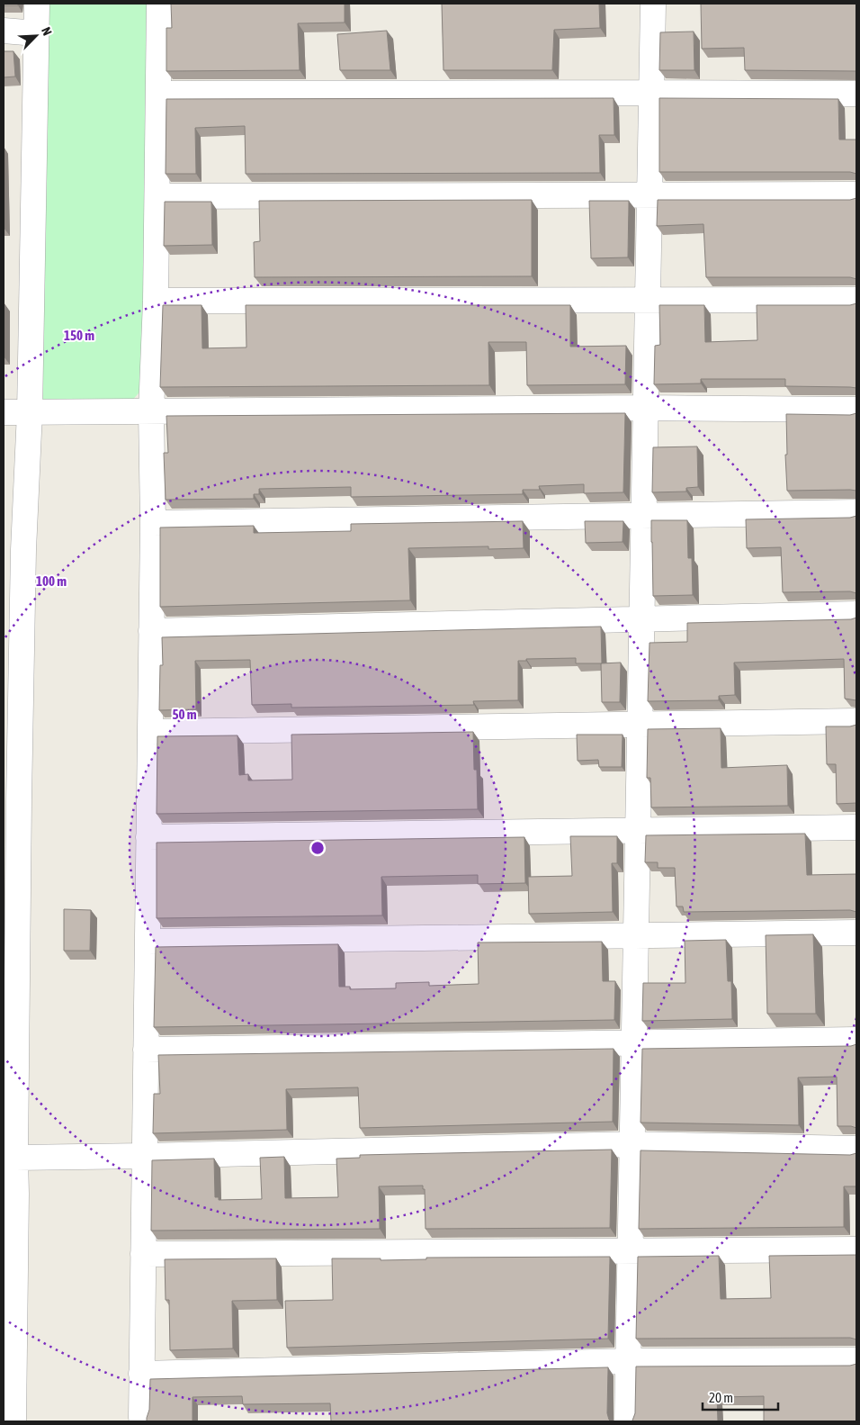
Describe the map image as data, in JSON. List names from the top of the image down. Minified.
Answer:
{"scale_bar":"20 m","north":"top right","rings":["150 m","100 m","50 m"]}
